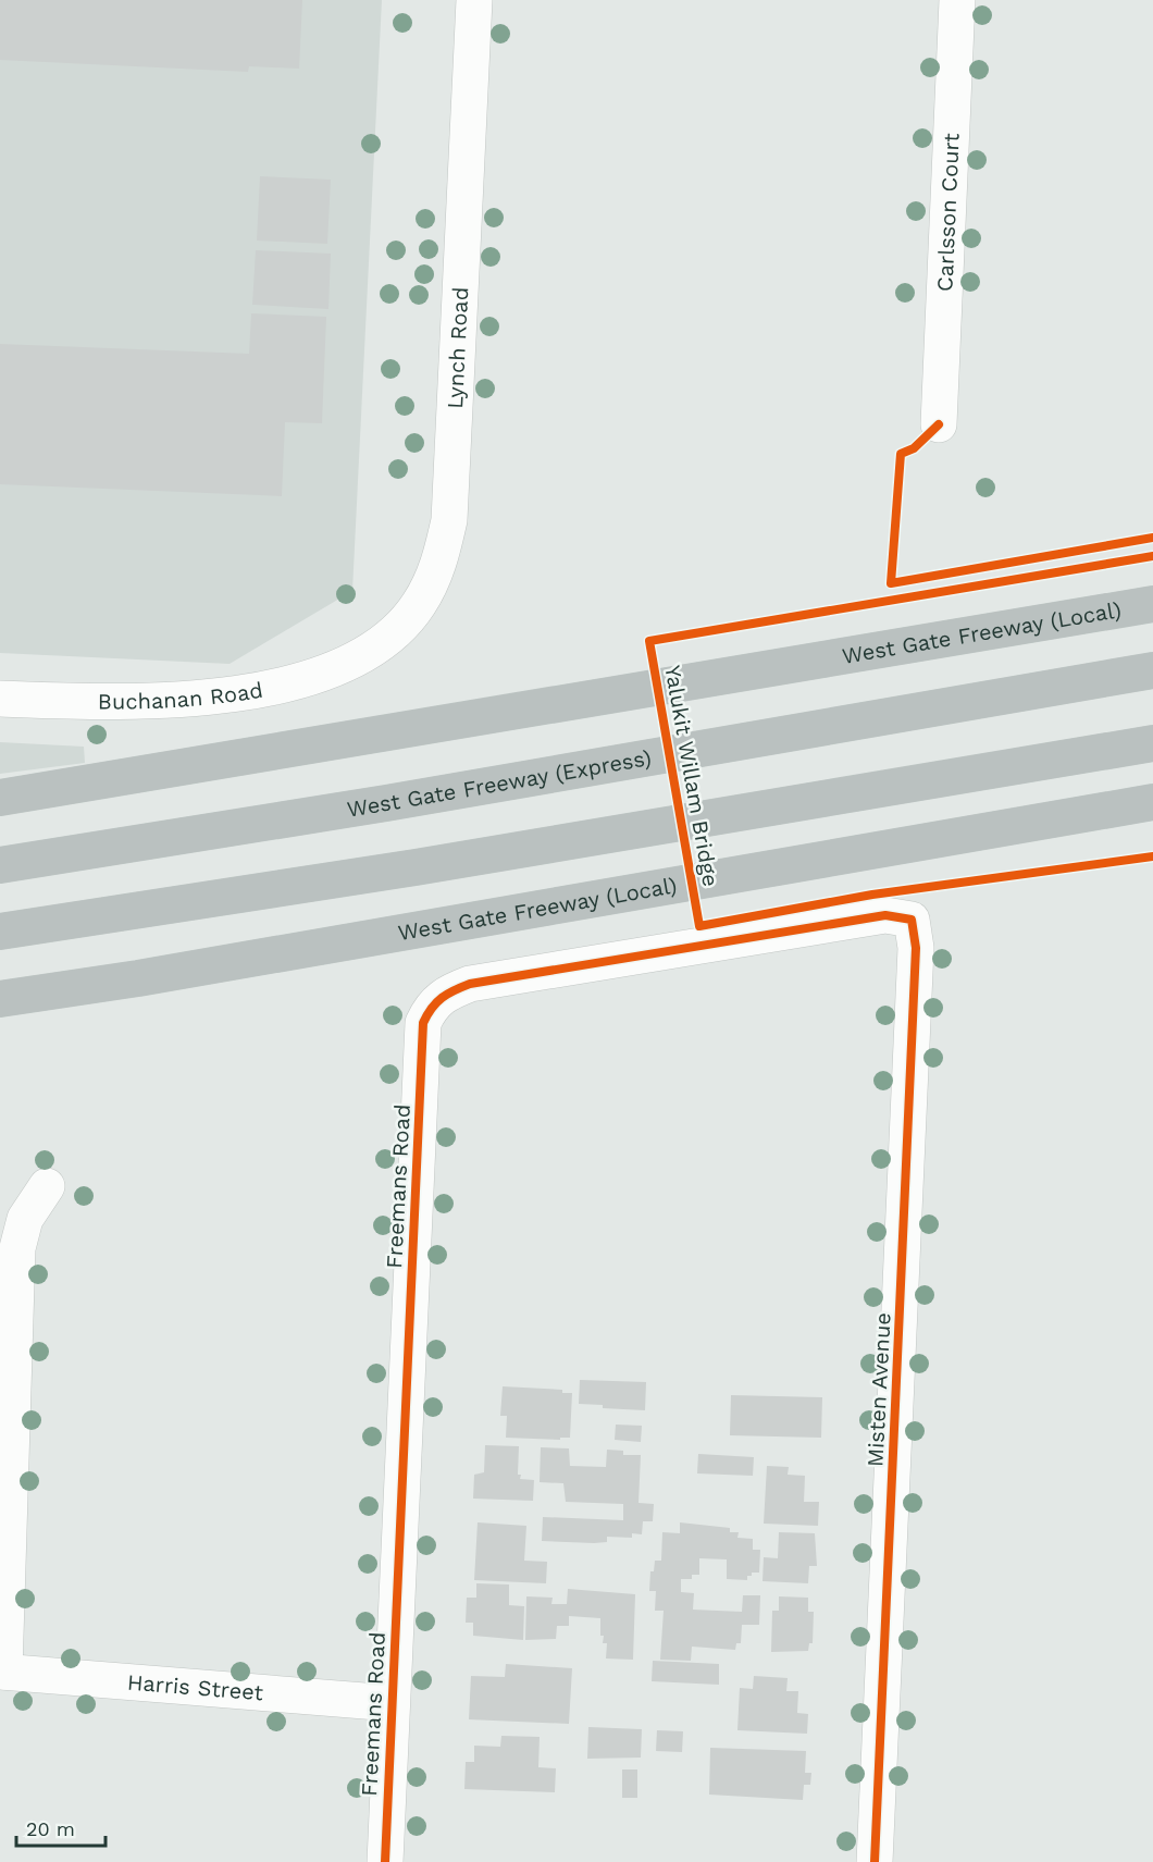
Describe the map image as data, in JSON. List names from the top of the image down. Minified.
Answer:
{"streets":{"highway":["West Gate Freeway (Local)","West Gate Freeway (Express)"],"street":["Carlsson Court","Lynch Road","Buchanan Road","Freemans Road","Misten Avenue","Harris Street"],"cycle path":["Yalukit Willam Bridge"]},"crossings":[["Lynch Road","Buchanan Road"],["Freemans Road","Misten Avenue"],["Freemans Road","Harris Street"]],"scale_bar":"20 m"}
